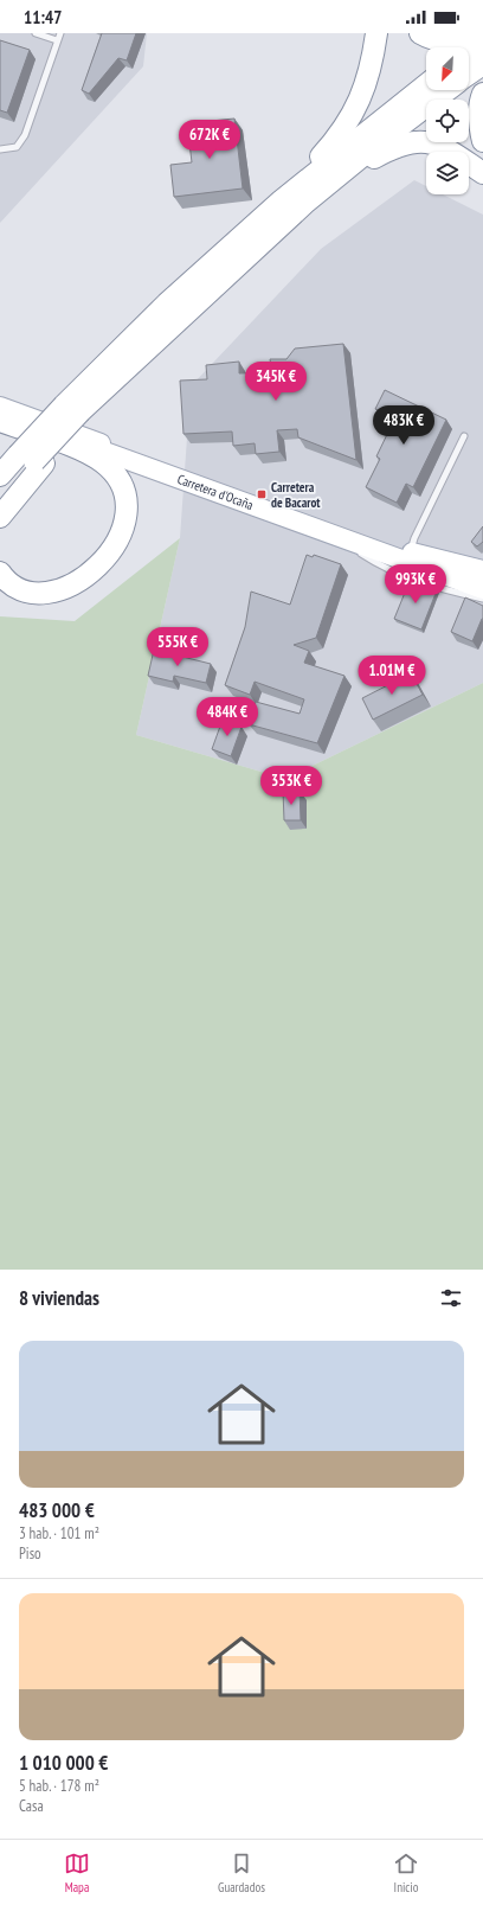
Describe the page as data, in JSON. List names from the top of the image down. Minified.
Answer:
{"streets":{"main road":["Carretera d'Ocaña"]},"places":{"transit":["Carretera de Bacarot"]},"north":"bottom left","page":{"status":"11:47","price":["672K €","345K €","483K €","993K €","555K €","1.01M €","484K €","353K €"],"heading":"8 viviendas","list":[{"name":"483 000 €","note":"3 hab. · 101 m² · Piso"},{"name":"1 010 000 €","note":"5 hab. · 178 m² · Casa"}],"tabs":["Mapa","Guardados","Inicio"]}}
